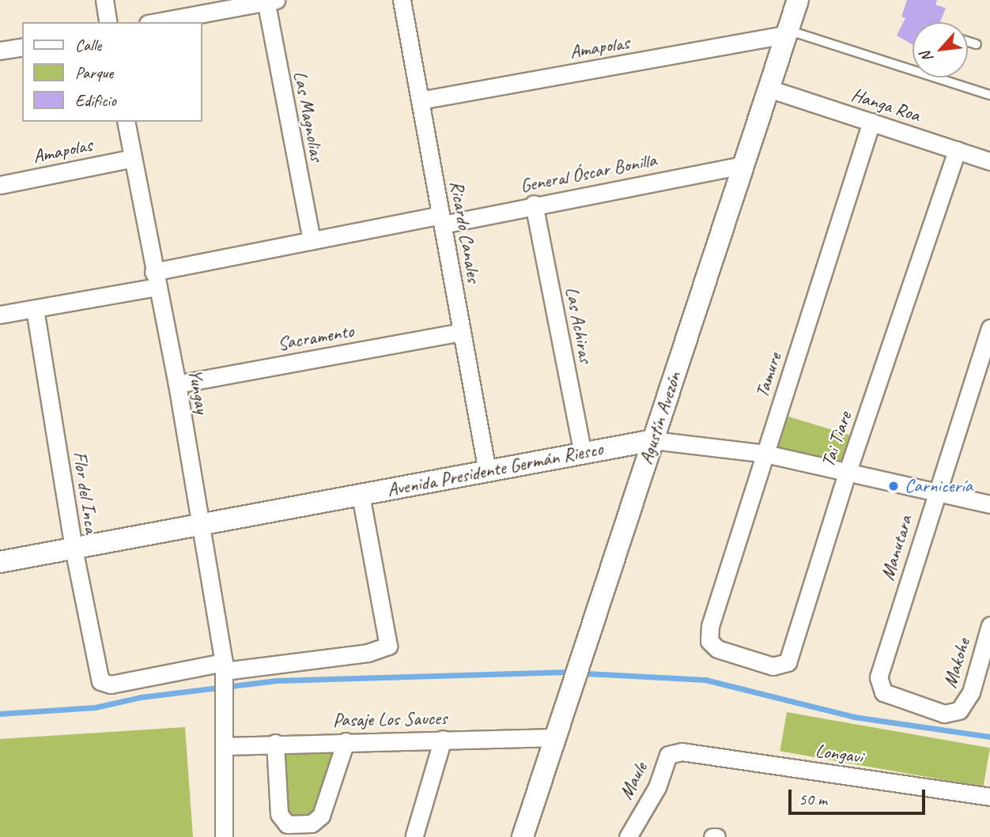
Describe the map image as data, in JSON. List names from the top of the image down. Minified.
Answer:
{"streets":{"street":["Amapolas","Hanga Roa","Las Magnolias","General Óscar Bonilla","Ricardo Canales","Las Achiras","Sacramento","Tamure","Yungay","Agustín Avezón","Tai Tiare","Avenida Presidente Germán Riesco","Flor del Inca","Manutara","Makohe","Pasaje Los Sauces","Longavi","Maule"]},"crossings":[["Amapolas","Ricardo Canales"],["Amapolas","Yungay"],["Amapolas","Agustín Avezón"],["Hanga Roa","Tamure"],["Hanga Roa","Agustín Avezón"],["Hanga Roa","Tai Tiare"],["Las Magnolias","General Óscar Bonilla"],["General Óscar Bonilla","Ricardo Canales"],["General Óscar Bonilla","Las Achiras"],["General Óscar Bonilla","Yungay"],["General Óscar Bonilla","Agustín Avezón"],["General Óscar Bonilla","Flor del Inca"],["Ricardo Canales","Sacramento"],["Ricardo Canales","Avenida Presidente Germán Riesco"],["Las Achiras","Avenida Presidente Germán Riesco"],["Sacramento","Yungay"],["Tamure","Tai Tiare"],["Tamure","Avenida Presidente Germán Riesco"],["Yungay","Avenida Presidente Germán Riesco"],["Yungay","Flor del Inca"],["Yungay","Pasaje Los Sauces"],["Agustín Avezón","Avenida Presidente Germán Riesco"],["Agustín Avezón","Pasaje Los Sauces"],["Tai Tiare","Avenida Presidente Germán Riesco"],["Avenida Presidente Germán Riesco","Flor del Inca"],["Avenida Presidente Germán Riesco","Manutara"],["Manutara","Makohe"],["Longavi","Maule"]],"places":["Carnicería"],"legend":["Calle","Parque","Edificio"],"scale_bar":"50 m","north":"bottom left"}
